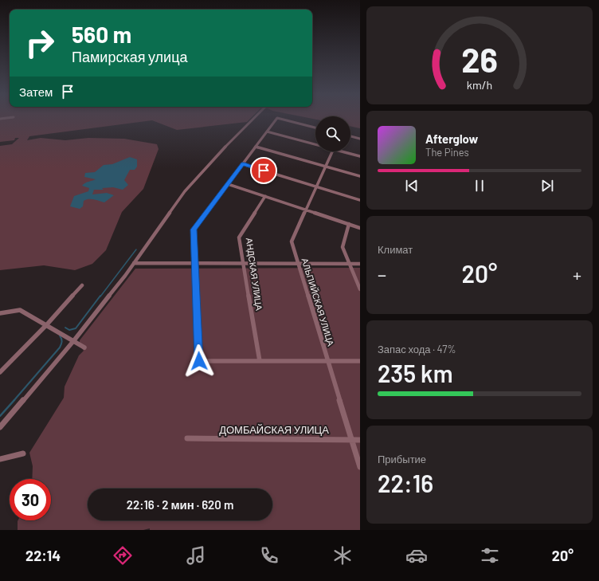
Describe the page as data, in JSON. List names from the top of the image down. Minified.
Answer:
{"streets":{"street":["АНДСКАЯ УЛИЦА","АЛЬПИЙСКАЯ УЛИЦА","ДОМБАЙСКАЯ УЛИЦА"]},"crossings":[["АЛЬПИЙСКАЯ УЛИЦА","ДОМБАЙСКАЯ УЛИЦА"]],"page":{"turn":["560 m","Памирская улица"],"then":"Затем","song":["Afterglow","The Pines"],"tile":["Климат",["Запас хода · 47%","235 km"],["Прибытие","22:16"]],"heat":["−","20°","+"],"limit":"30","trip":"22:16 · 2 мин · 620 m","tabs":["22:14","20°"],"gauge":["26","km/h"]}}
